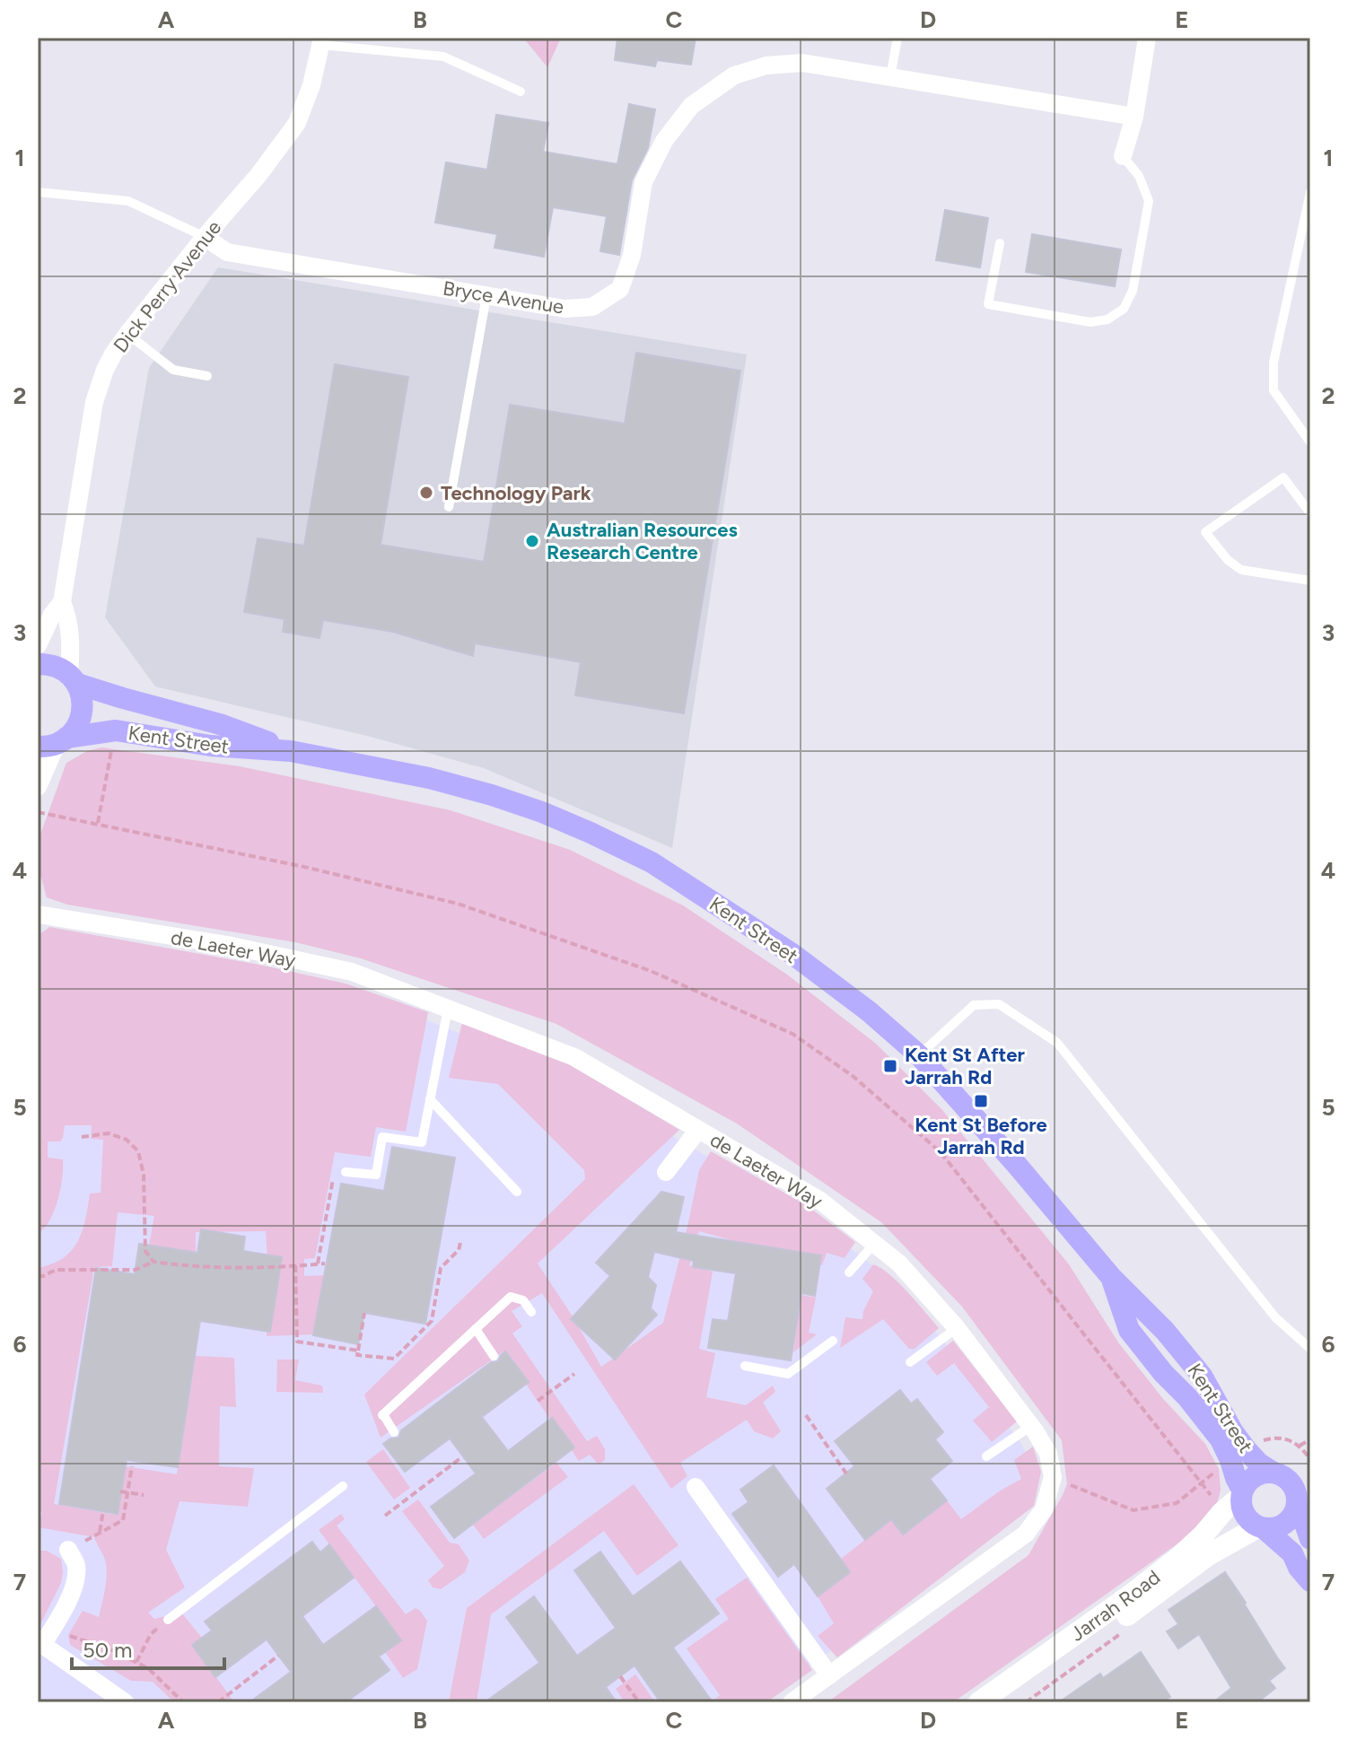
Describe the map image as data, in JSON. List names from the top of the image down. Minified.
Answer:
{"streets":{"main road":["Kent Street"],"street":["Dick Perry Avenue","Bryce Avenue","de Laeter Way","Jarrah Road"]},"crossings":[["Dick Perry Avenue","Bryce Avenue"],["Dick Perry Avenue","Kent Street"],["Kent Street","Jarrah Road"]],"places":{"other":["Technology Park","Australian Resources Research Centre"],"transit":["Kent St After Jarrah Rd","Kent St Before Jarrah Rd"]},"scale_bar":"50 m","grid":{"columns":["A","B","C","D","E"],"rows":["1","2","3","4","5","6","7"]}}
